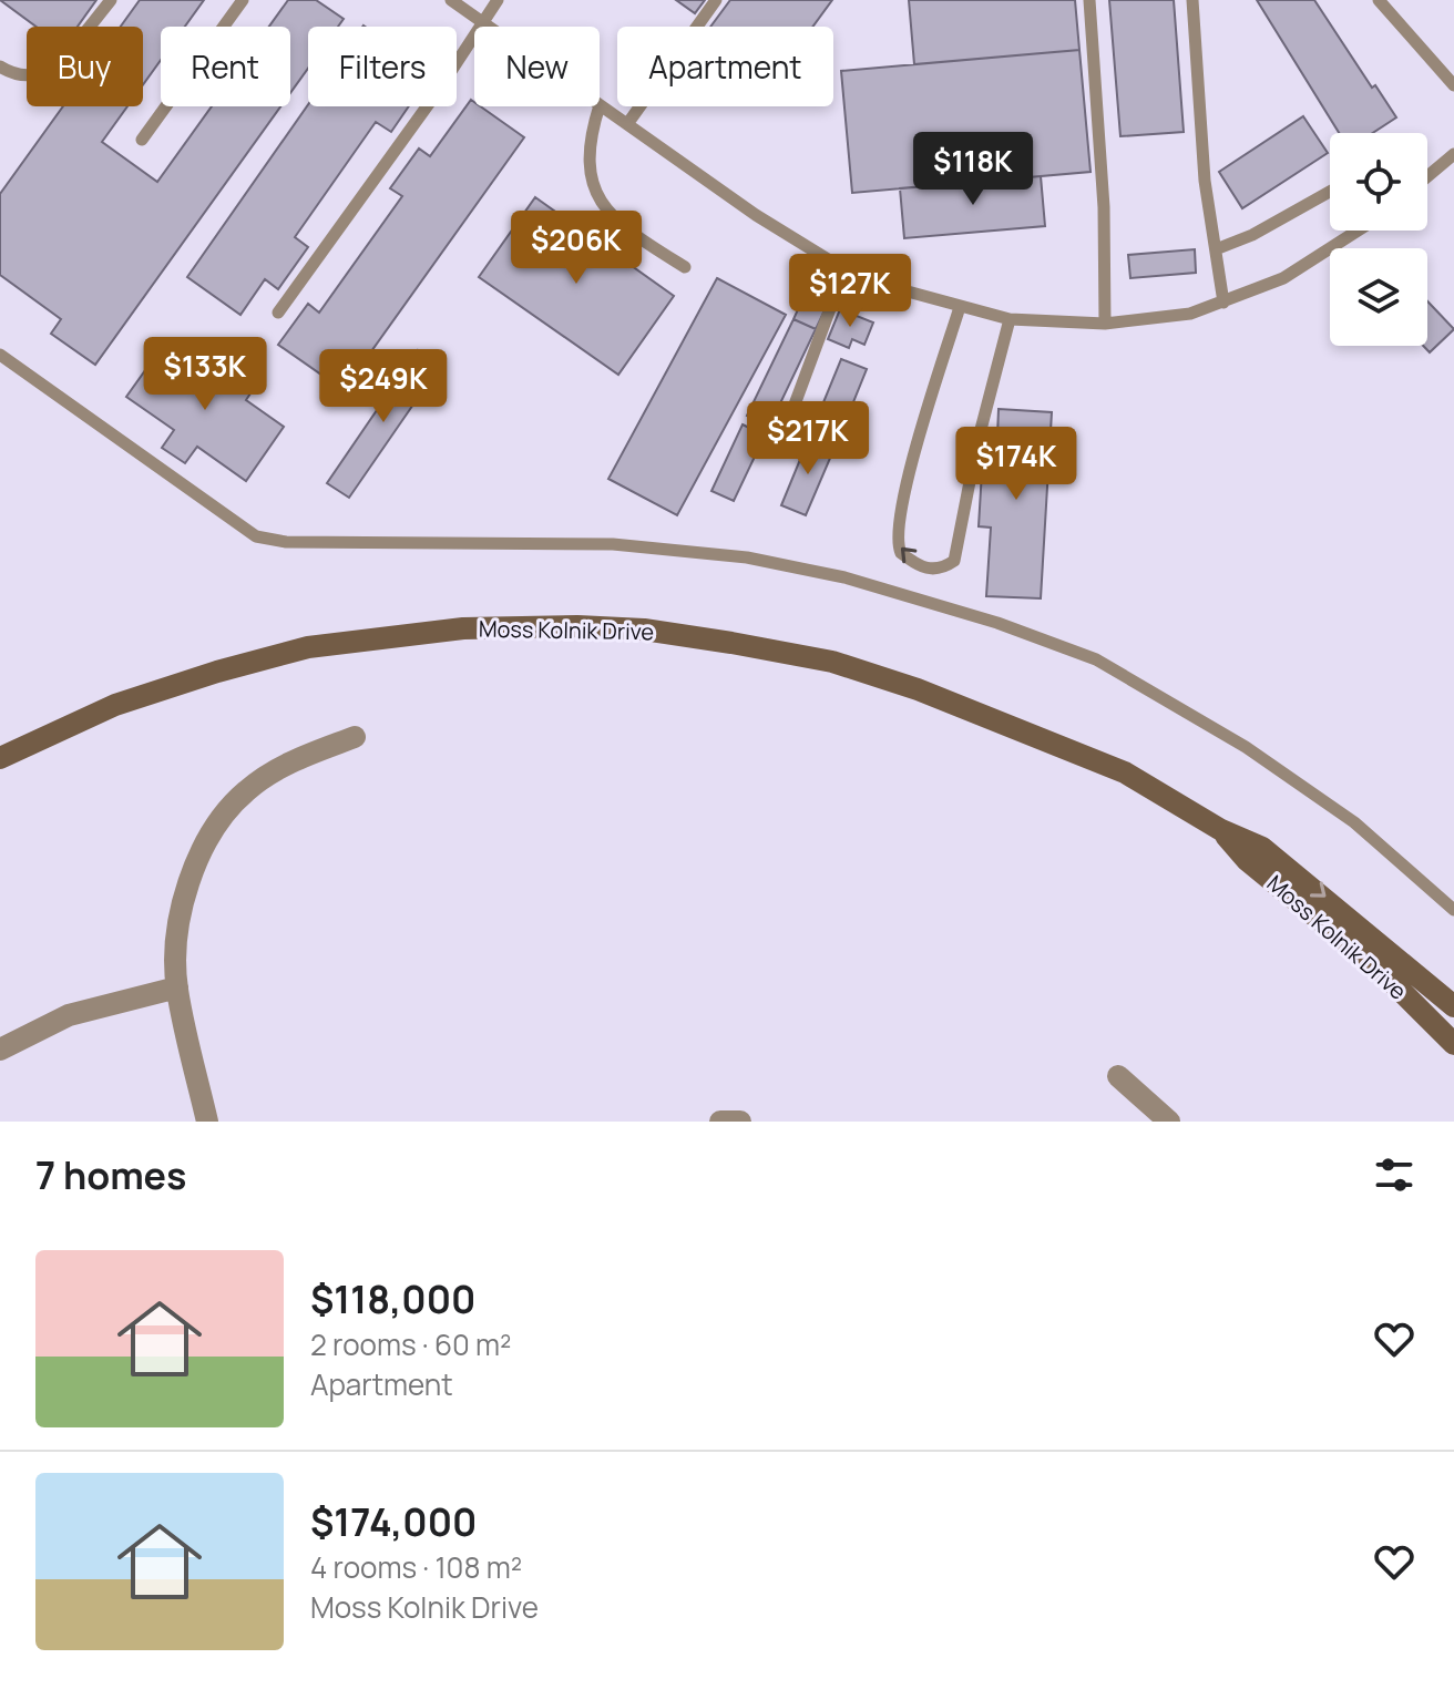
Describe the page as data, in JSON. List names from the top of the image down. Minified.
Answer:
{"streets":{"main road":["Moss Kolnik Drive"]},"page":{"chip":["Buy","Rent","Filters","New","Apartment"],"price":["$118K","$206K","$127K","$133K","$249K","$217K","$174K"],"heading":"7 homes","list":[{"name":"$118,000","note":"2 rooms · 60 m² · Apartment"},{"name":"$174,000","note":"4 rooms · 108 m² · Moss Kolnik Drive"}]}}
